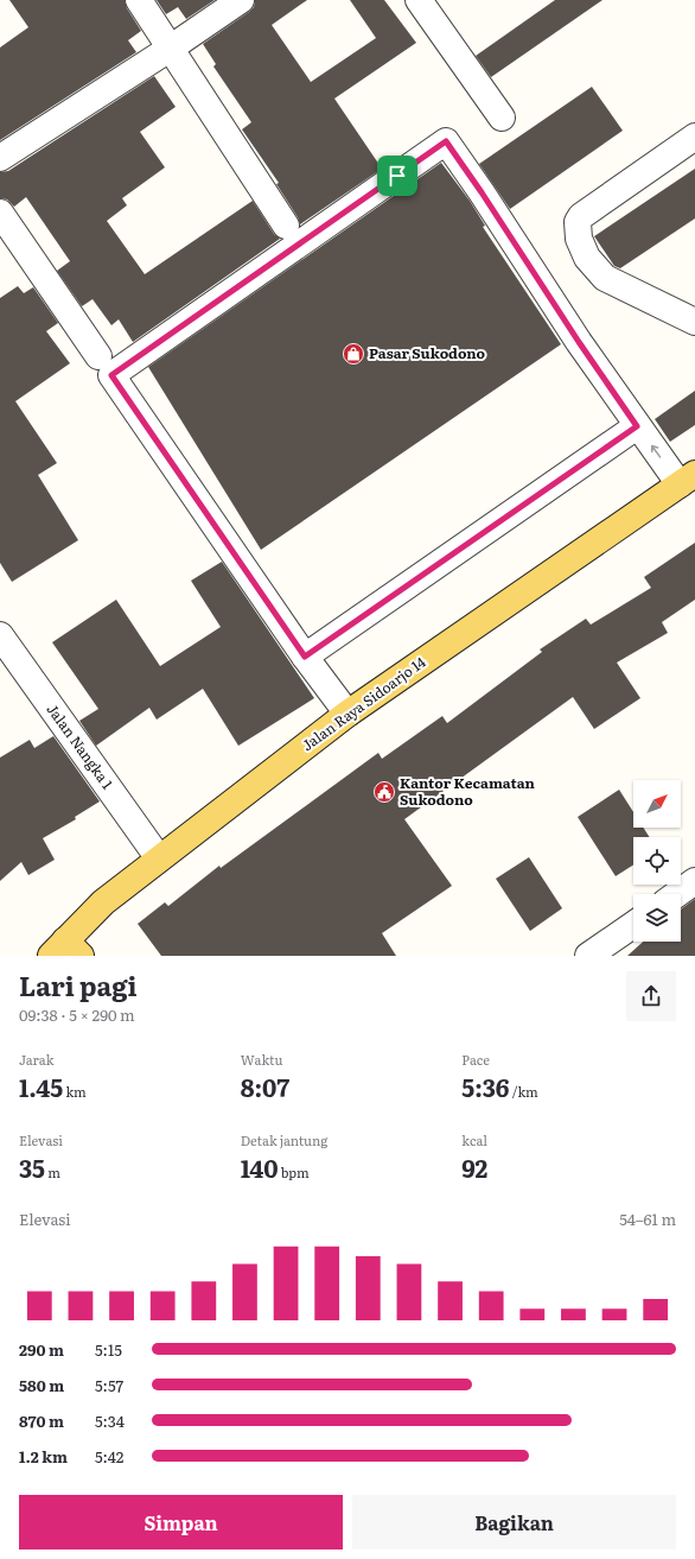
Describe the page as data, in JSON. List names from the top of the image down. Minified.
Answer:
{"streets":{"main road":["Jalan Raya Sidoarjo 14"],"street":["Jalan Nangka 1"]},"crossings":[["Jalan Raya Sidoarjo 14","Jalan Nangka 1"]],"places":{"shop":["Pasar Sukodono"],"public building":["Kantor Kecamatan Sukodono"]},"north":"top right","page":{"heading":["Lari pagi","09:38 · 5 × 290 m"],"stats":[["Jarak","1.45 km"],["Waktu","8:07"],["Pace","5:36 /km"],["Elevasi","35 m"],["Detak jantung","140 bpm"],["kcal","92"]],"chart":["Elevasi","54–61 m"],"list":[{"name":"290 m","note":"5:15"},{"name":"580 m","note":"5:57"},{"name":"870 m","note":"5:34"},{"name":"1.2 km","note":"5:42"}],"buttons":["Simpan","Bagikan"]}}
